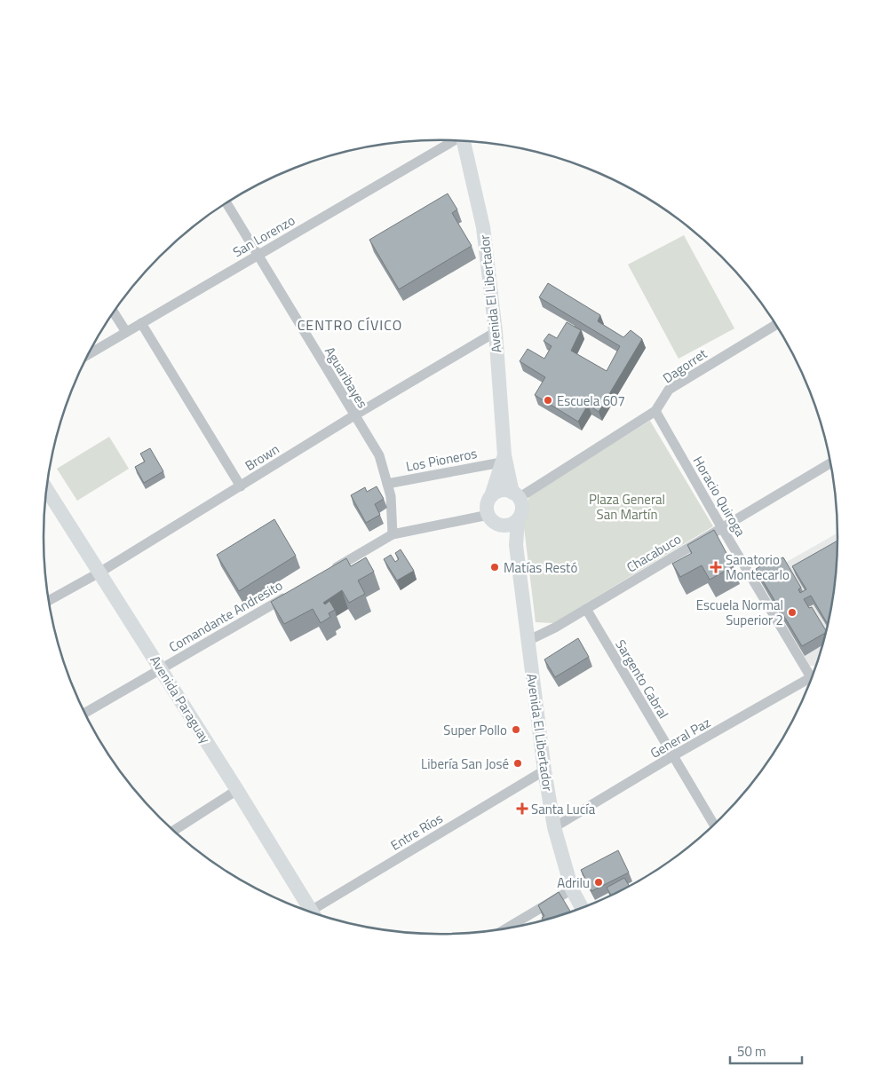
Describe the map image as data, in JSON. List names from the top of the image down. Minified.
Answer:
{"streets":{"main road":["Avenida El Libertador","Avenida Paraguay"],"street":["San Lorenzo","Dagorret","Aguaribayes","Brown","Los Pioneros","Horacio Quiroga","Chacabuco","Comandante Andresito","Sargento Cabral","General Paz","Entre Ríos"]},"crossings":[["San Lorenzo","Aguaribayes"],["Avenida El Libertador","Dagorret"],["Avenida El Libertador","Brown"],["Avenida El Libertador","Los Pioneros"],["Avenida El Libertador","Chacabuco"],["Avenida El Libertador","General Paz"],["Avenida El Libertador","Entre Ríos"],["Dagorret","Horacio Quiroga"],["Aguaribayes","Brown"],["Aguaribayes","Los Pioneros"],["Brown","Avenida Paraguay"],["Horacio Quiroga","Chacabuco"],["Chacabuco","Sargento Cabral"],["Comandante Andresito","Avenida Paraguay"],["Sargento Cabral","General Paz"]],"districts":["CENTRO CÍVICO"],"parks":["Plaza General San Martín"],"places":{"other":["Escuela 607","Matías Restó","Escuela Normal Superior 2","Super Pollo","Libería San José","Adrilu"],"health":["Sanatorio Montecarlo","Santa Lucía"]},"scale_bar":"50 m"}
